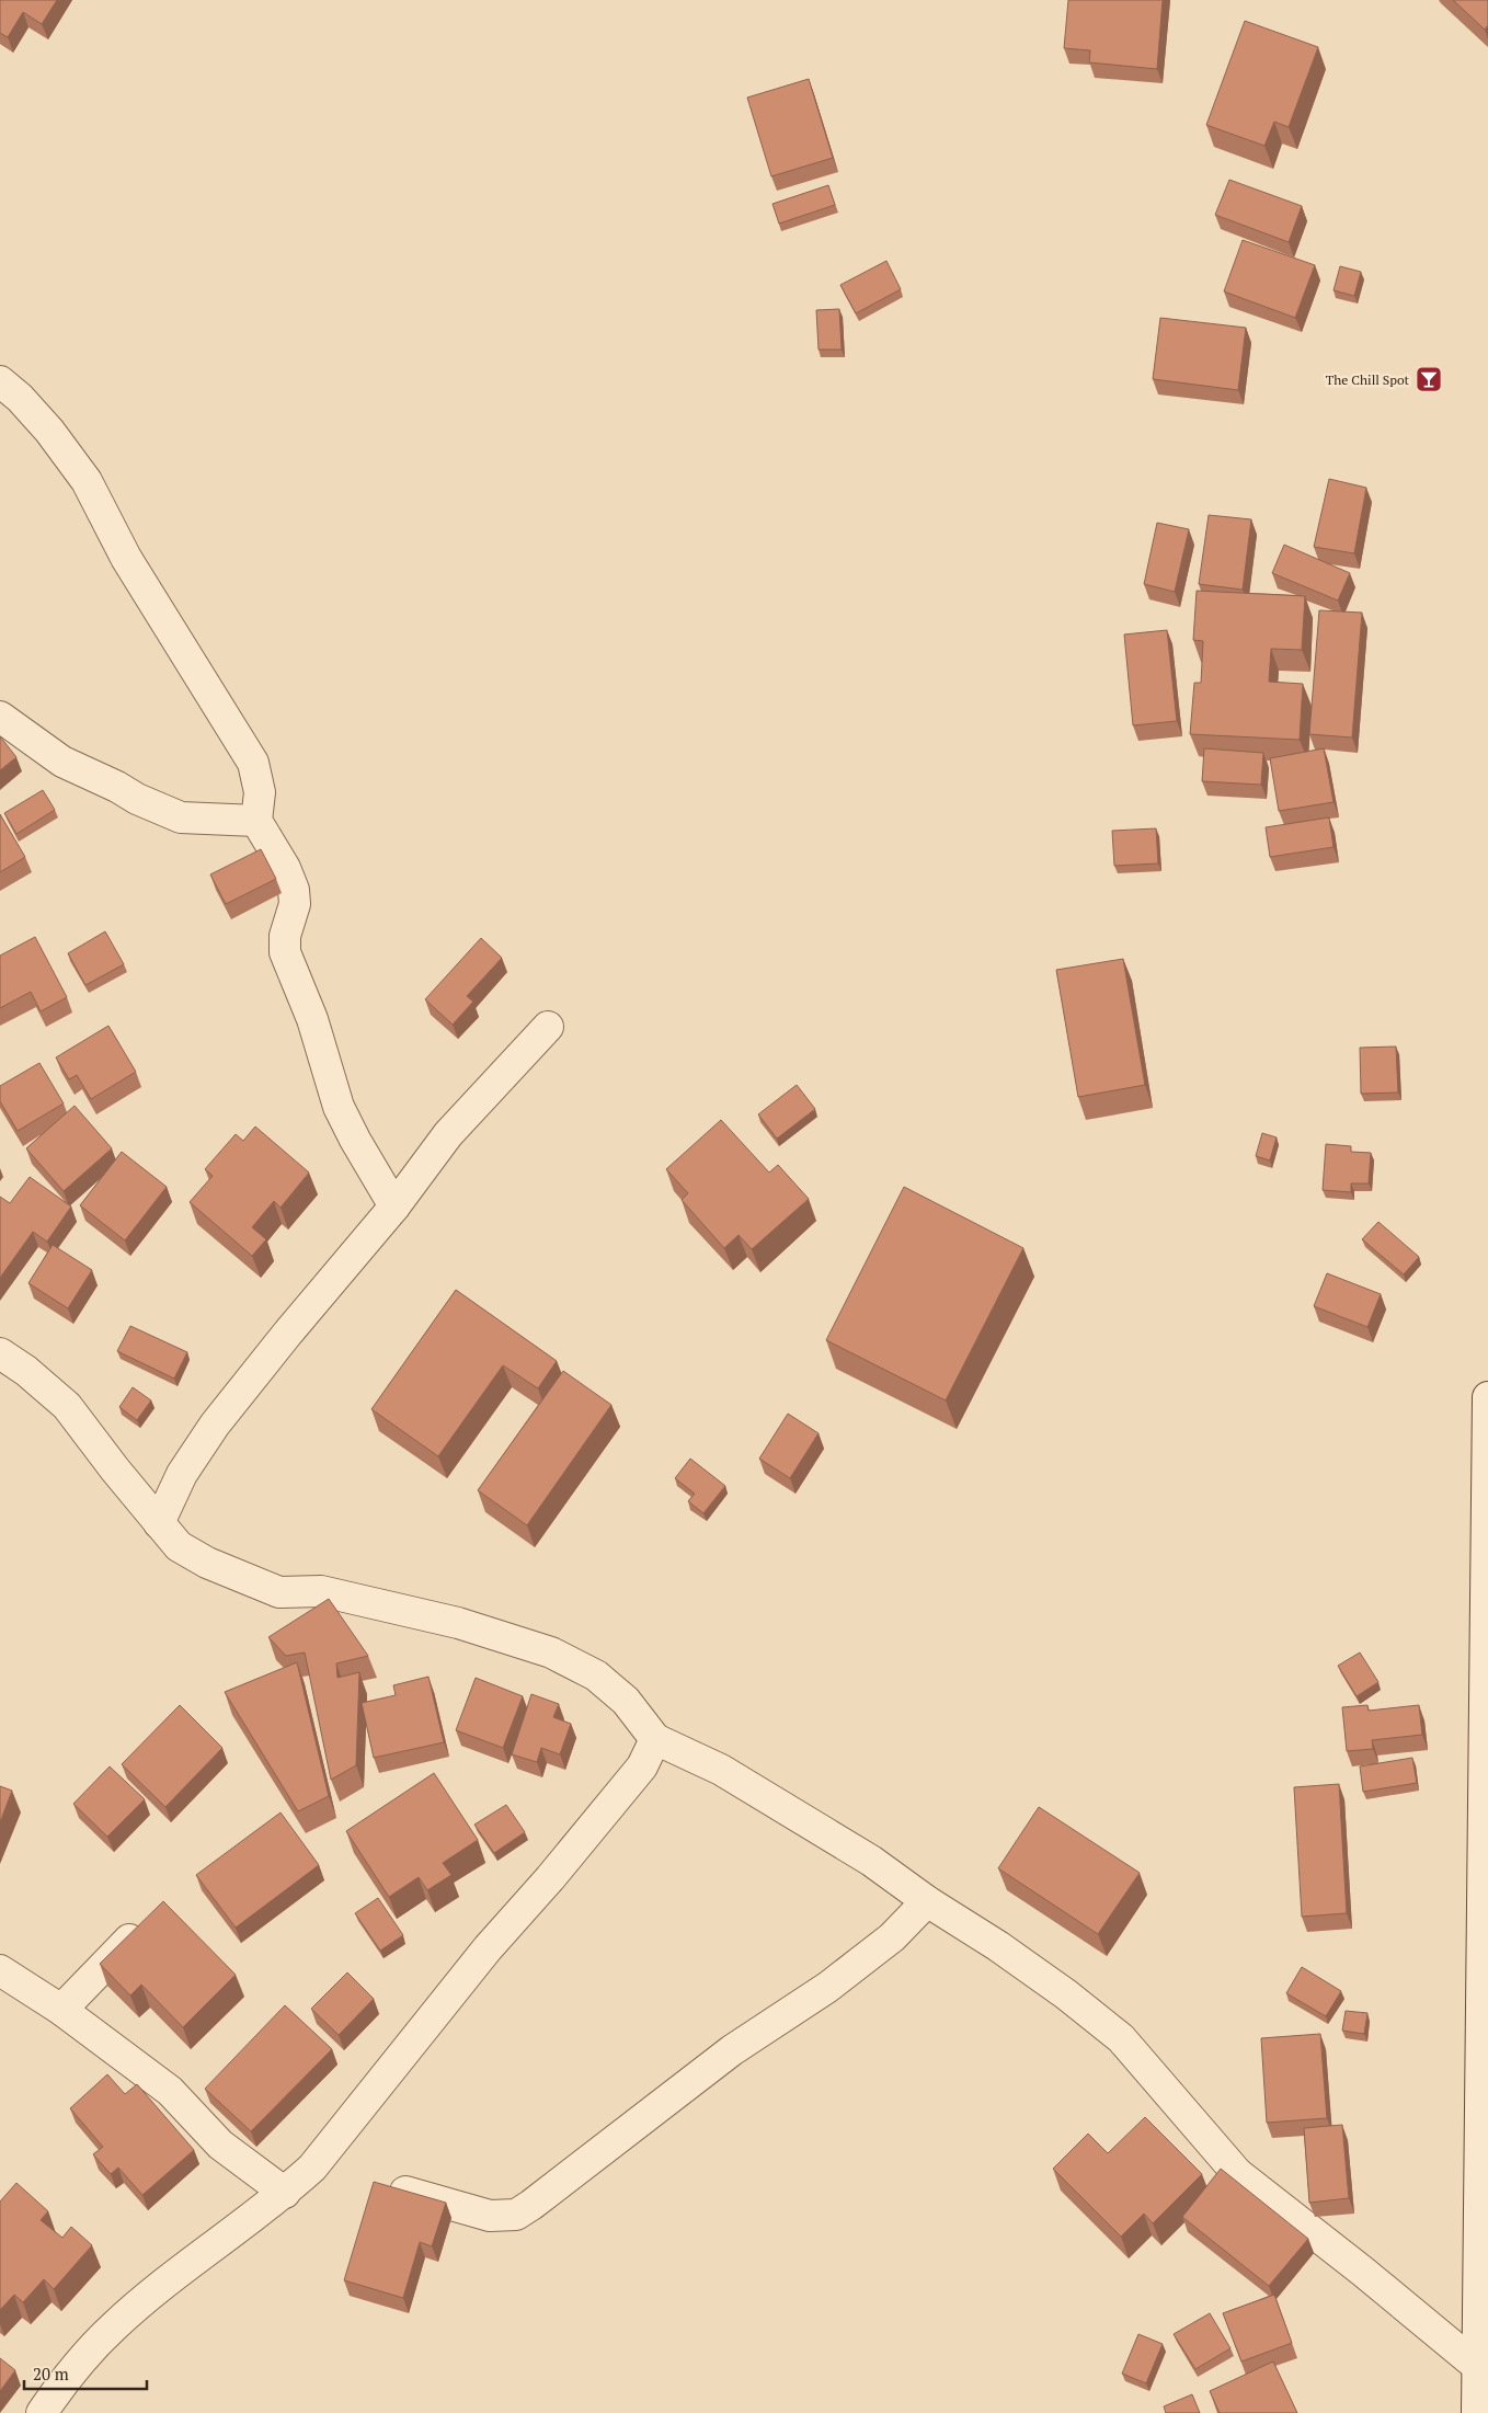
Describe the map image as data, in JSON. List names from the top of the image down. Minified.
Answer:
{"places":{"bar":["The Chill Spot"]},"scale_bar":"20 m"}
